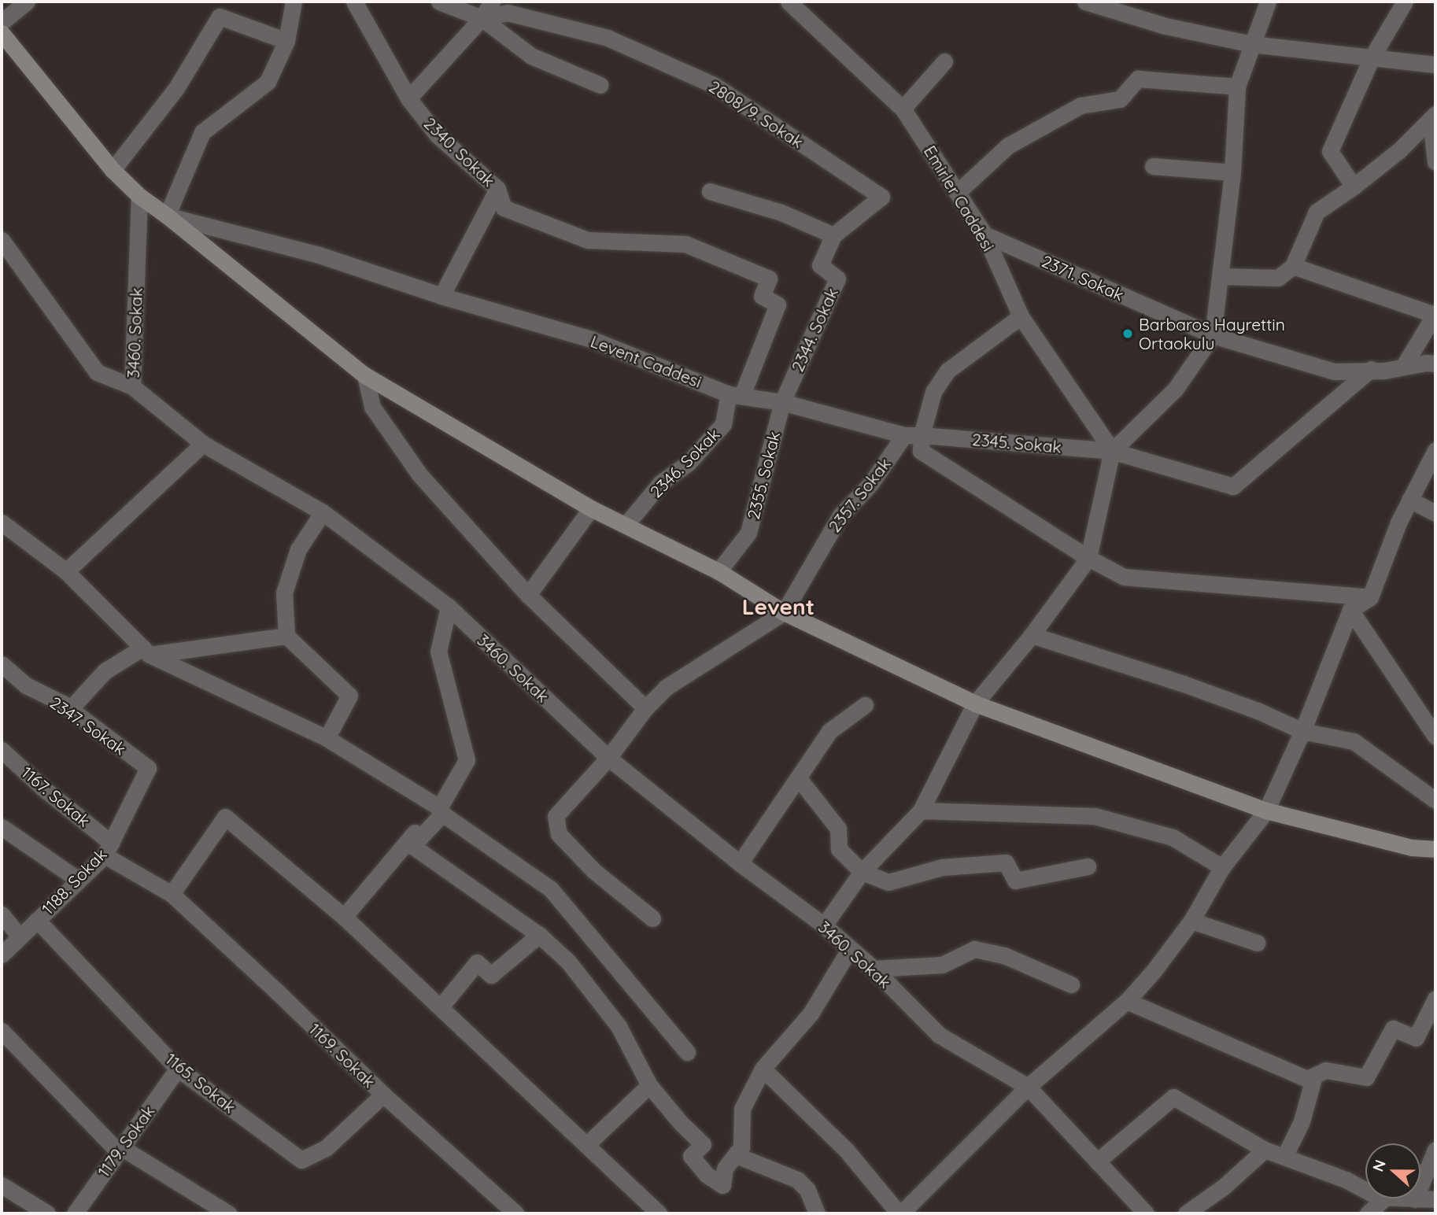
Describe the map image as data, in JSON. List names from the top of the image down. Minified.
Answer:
{"streets":{"street":["2808/9. Sokak","2340. Sokak","Emirler Caddesi","2371. Sokak","2344. Sokak","3460. Sokak","Levent Caddesi","2345. Sokak","2346. Sokak","2355. Sokak","2357. Sokak","2347. Sokak","1167. Sokak","1188. Sokak","1169. Sokak","1165. Sokak","1179. Sokak"]},"crossings":[["2808/9. Sokak","2344. Sokak"],["2340. Sokak","2346. Sokak"],["Emirler Caddesi","2371. Sokak"],["Emirler Caddesi","2345. Sokak"],["2371. Sokak","2345. Sokak"],["2344. Sokak","Levent Caddesi"],["2344. Sokak","2355. Sokak"],["Levent Caddesi","2345. Sokak"],["Levent Caddesi","2346. Sokak"],["Levent Caddesi","2355. Sokak"],["Levent Caddesi","2357. Sokak"],["2347. Sokak","1188. Sokak"],["1167. Sokak","1188. Sokak"],["1167. Sokak","1169. Sokak"],["1188. Sokak","1165. Sokak"],["1169. Sokak","1165. Sokak"],["1165. Sokak","1179. Sokak"]],"districts":["Levent"],"places":["Barbaros Hayrettin Ortaokulu"],"north":"left"}
